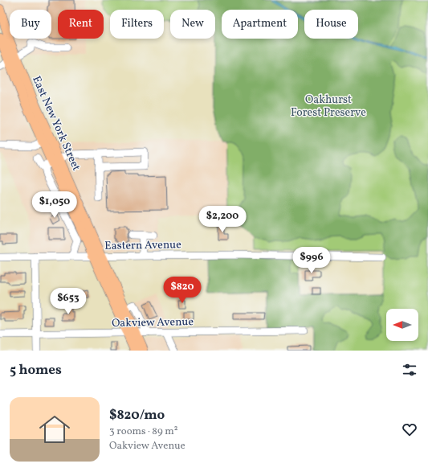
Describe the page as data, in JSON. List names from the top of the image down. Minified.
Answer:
{"streets":{"main road":["East New York Street"],"street":["Eastern Avenue","Oakview Avenue"]},"crossings":[["East New York Street","Eastern Avenue"],["East New York Street","Oakview Avenue"]],"parks":["Oakhurst Forest Preserve"],"north":"left","page":{"chip":["Buy","Rent","Filters","New","Apartment","House"],"price":["$1,050","$2,200","$996","$820","$653"],"heading":"5 homes","list":[{"name":"$820/mo","note":"3 rooms · 89 m² · Oakview Avenue"}]}}
